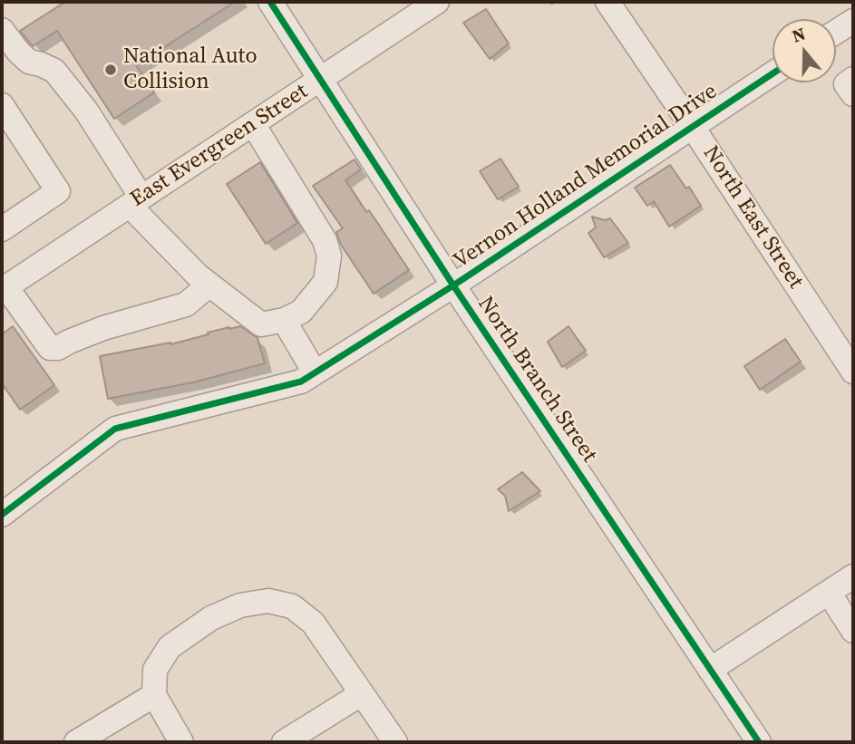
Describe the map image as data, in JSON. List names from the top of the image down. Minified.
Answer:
{"streets":{"street":["East Evergreen Street","Vernon Holland Memorial Drive","North East Street","North Branch Street"]},"crossings":[["East Evergreen Street","North Branch Street"],["Vernon Holland Memorial Drive","North East Street"],["Vernon Holland Memorial Drive","North Branch Street"]],"places":["National Auto Collision"],"north":"top"}
